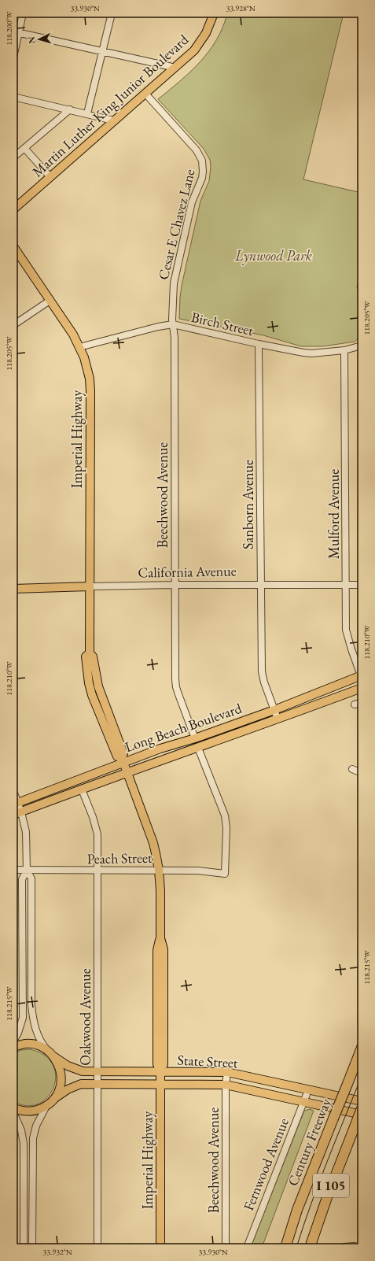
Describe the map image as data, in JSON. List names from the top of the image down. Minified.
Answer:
{"streets":{"highway":["Century Freeway","I 105"],"main road":["Martin Luther King Junior Boulevard","Imperial Highway","California Avenue","Long Beach Boulevard","State Street"],"street":["Cesar E Chavez Lane","Birch Street","Beechwood Avenue","Sanborn Avenue","Mulford Avenue","Peach Street","Oakwood Avenue","Fernwood Avenue"]},"crossings":[["Martin Luther King Junior Boulevard","Cesar E Chavez Lane"],["Cesar E Chavez Lane","Birch Street"],["Cesar E Chavez Lane","Beechwood Avenue"],["Birch Street","Imperial Highway"],["Birch Street","Beechwood Avenue"],["Birch Street","Sanborn Avenue"],["Birch Street","Mulford Avenue"],["Imperial Highway","California Avenue"],["Imperial Highway","Long Beach Boulevard"],["Imperial Highway","Peach Street"],["Imperial Highway","State Street"],["Beechwood Avenue","California Avenue"],["Beechwood Avenue","Long Beach Boulevard"],["Beechwood Avenue","State Street"],["Sanborn Avenue","California Avenue"],["Sanborn Avenue","Long Beach Boulevard"],["Mulford Avenue","California Avenue"],["Mulford Avenue","Long Beach Boulevard"],["Long Beach Boulevard","Peach Street"],["Long Beach Boulevard","Oakwood Avenue"],["Peach Street","Oakwood Avenue"],["Oakwood Avenue","State Street"],["State Street","Fernwood Avenue"]],"parks":["Lynwood Park"],"north":"left","coordinates":["33.930°N","33.928°N","118.200°W","118.205°W","118.210°W","118.215°W","33.932°N"]}
